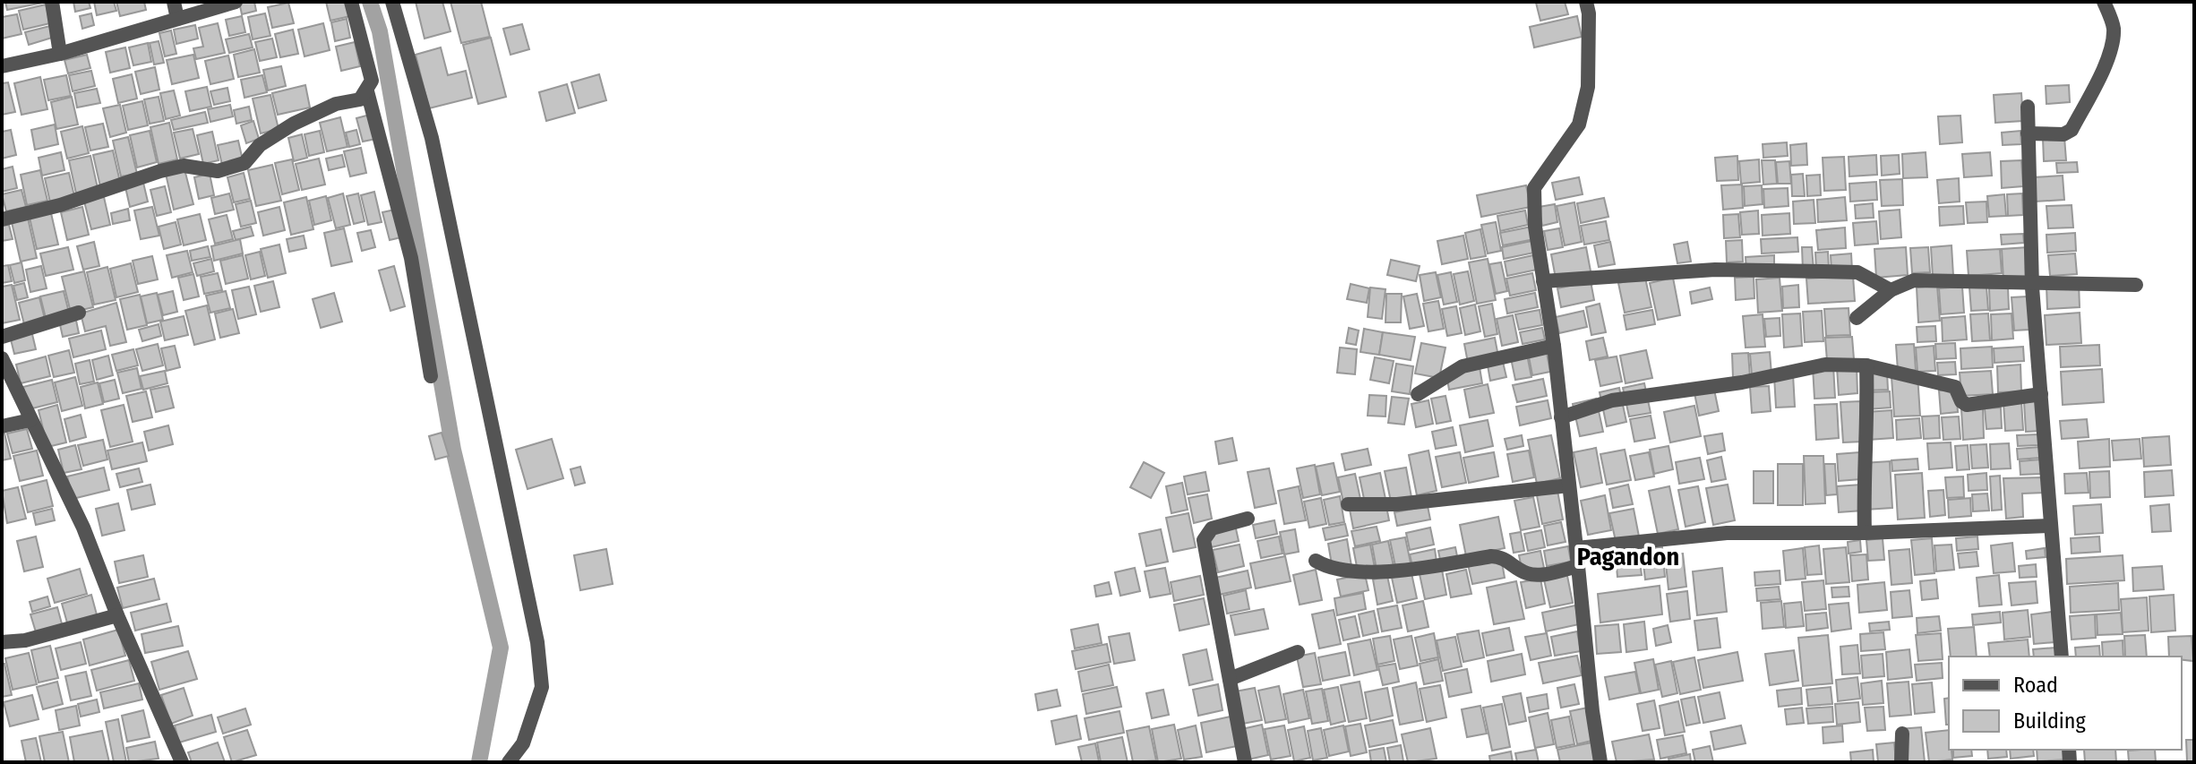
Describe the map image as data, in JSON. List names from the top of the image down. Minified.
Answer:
{"districts":["Pagandon"],"legend":["Road","Building"]}
